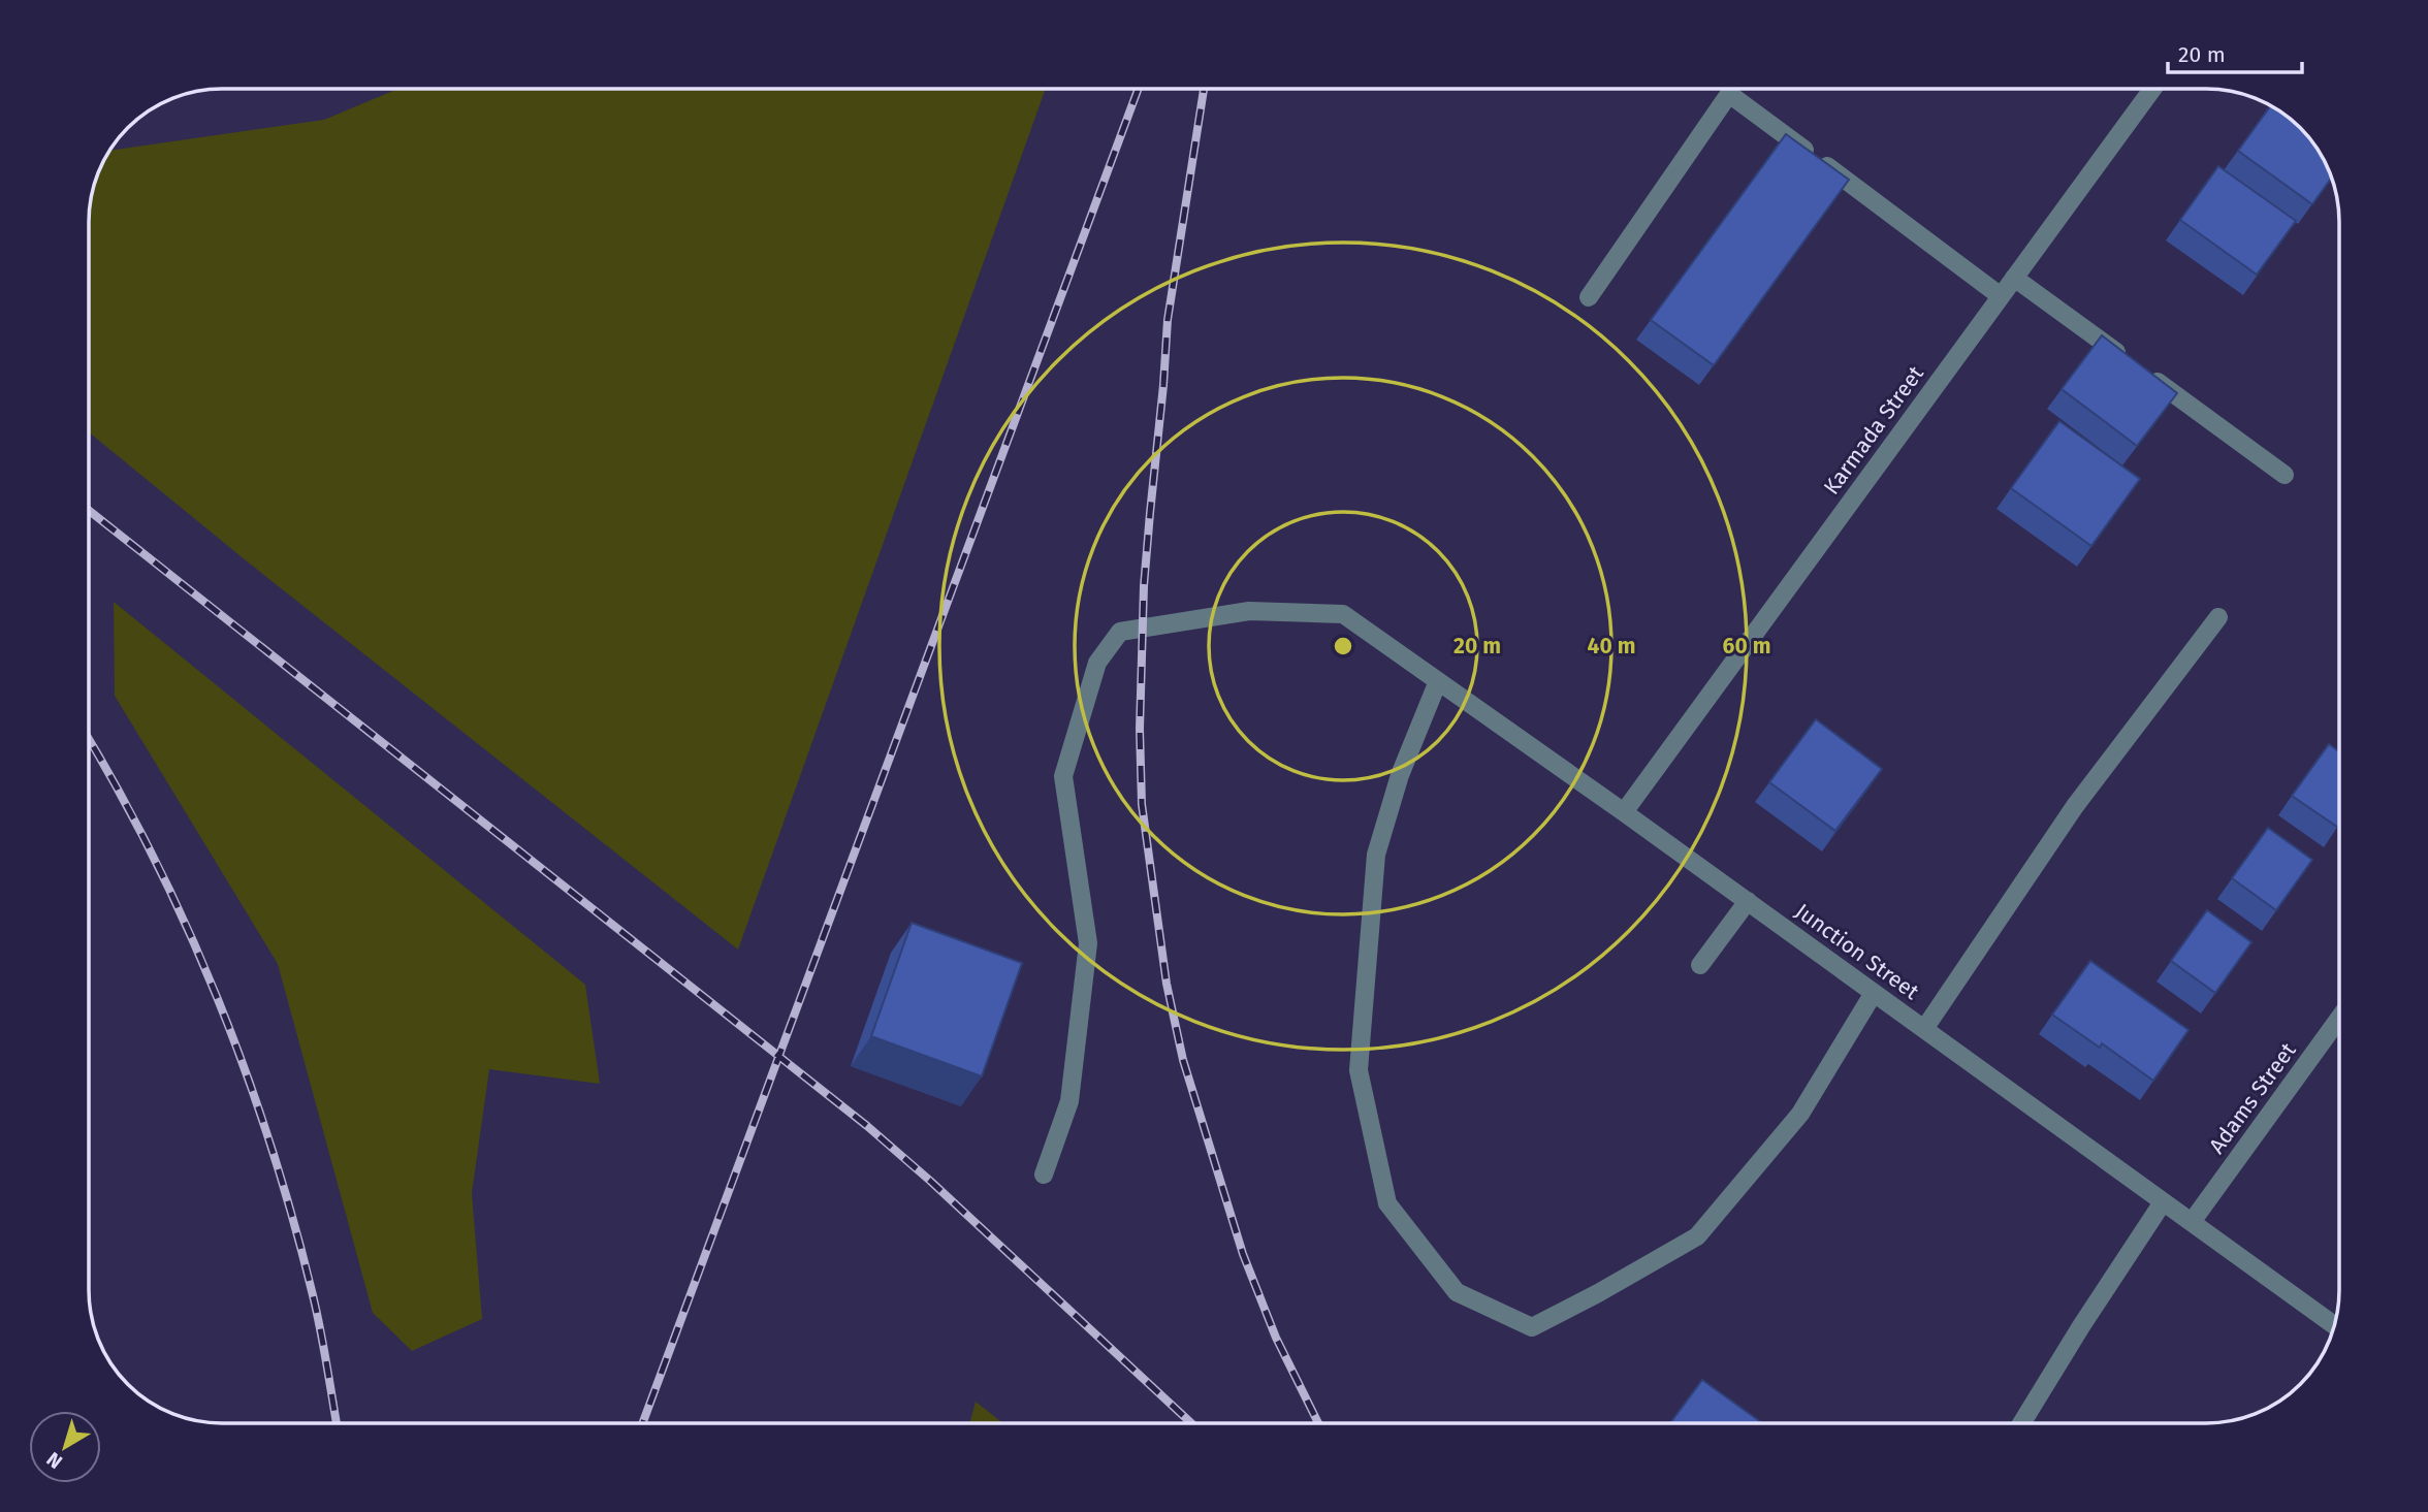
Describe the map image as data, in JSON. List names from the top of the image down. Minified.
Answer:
{"streets":{"street":["Karmada Street","Junction Street","Adams Street"]},"crossings":[["Karmada Street","Junction Street"],["Junction Street","Adams Street"]],"scale_bar":"20 m","north":"bottom left","rings":["20 m","40 m","60 m"]}
